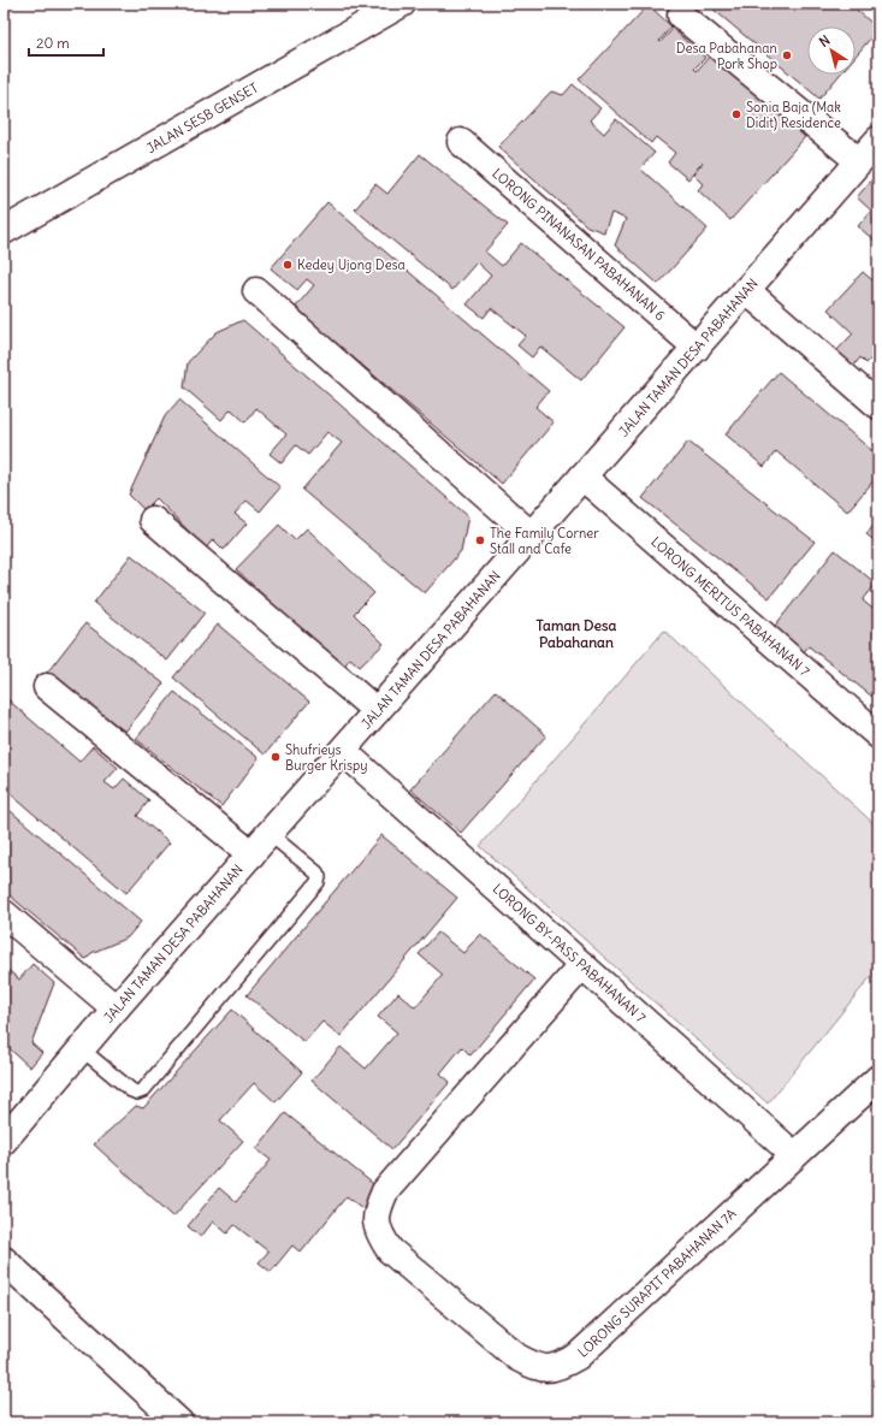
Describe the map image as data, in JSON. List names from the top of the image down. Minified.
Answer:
{"streets":{"street":["JALAN SESB GENSET","LORONG PINANASAN PABAHANAN 6","JALAN TAMAN DESA PABAHANAN","LORONG MERITUS PABAHANAN 7","LORONG BY-PASS PABAHANAN 7","LORONG SURAPIT PABAHANAN 7A"]},"crossings":[["LORONG PINANASAN PABAHANAN 6","JALAN TAMAN DESA PABAHANAN"],["JALAN TAMAN DESA PABAHANAN","LORONG MERITUS PABAHANAN 7"],["JALAN TAMAN DESA PABAHANAN","LORONG BY-PASS PABAHANAN 7"],["LORONG BY-PASS PABAHANAN 7","LORONG SURAPIT PABAHANAN 7A"]],"districts":["Taman Desa Pabahanan"],"places":["Desa Pabahanan Pork Shop","Sonia Baja (Mak Didit) Residence","Kedey Ujong Desa","The Family Corner Stall and Cafe","Shufrieys Burger Krispy"],"scale_bar":"20 m","north":"top left"}
